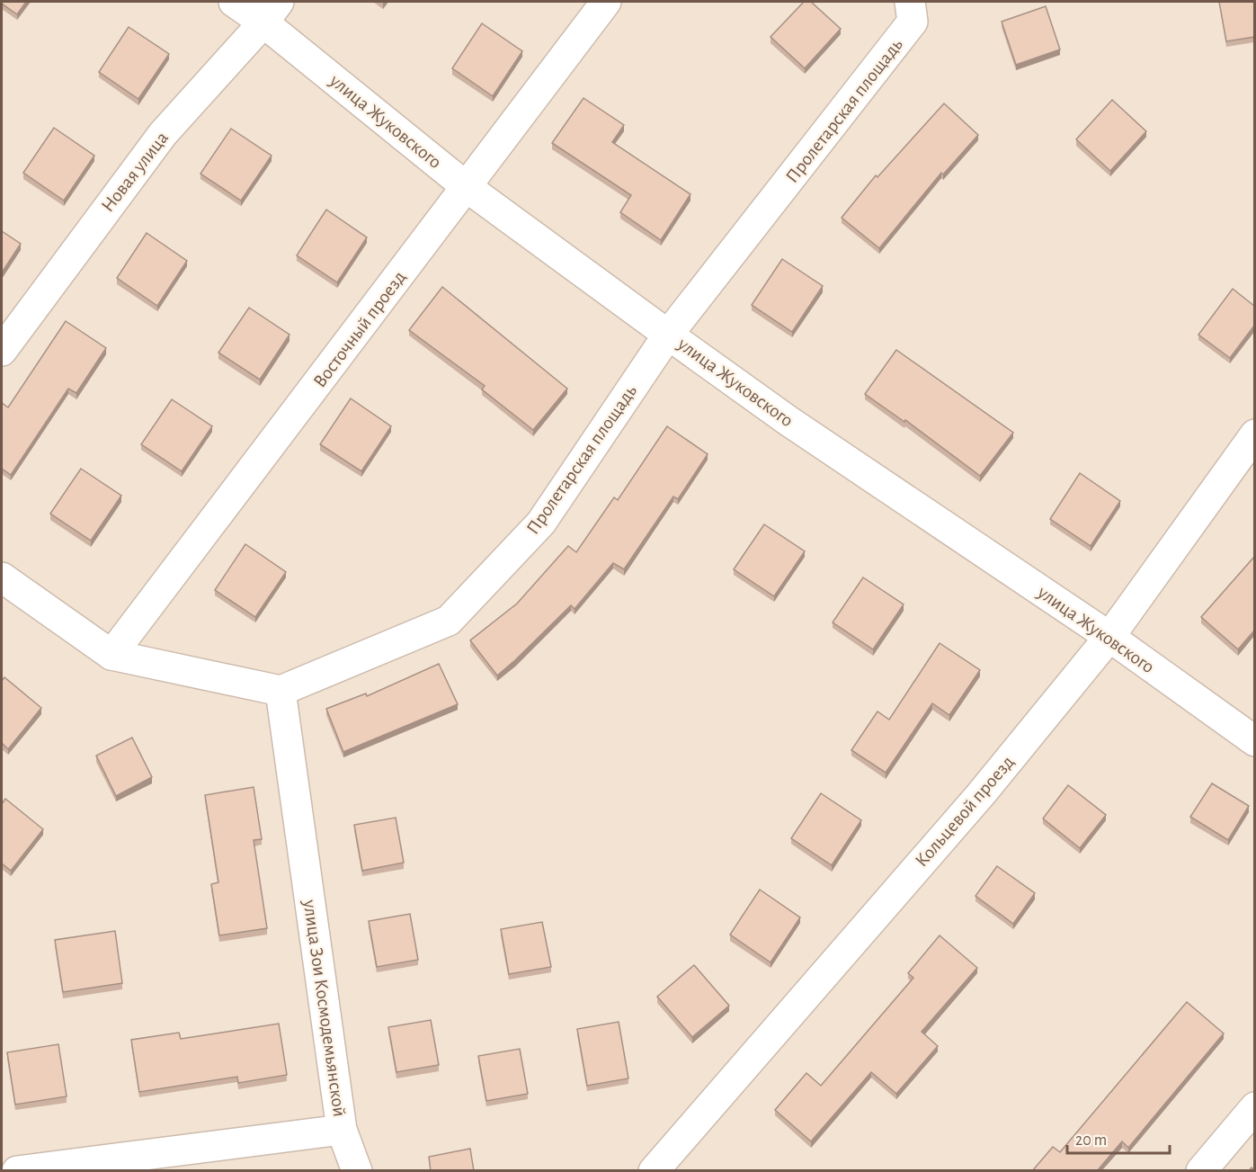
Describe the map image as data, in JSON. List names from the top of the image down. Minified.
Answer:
{"streets":{"street":["Пролетарская площадь","улица Жуковского","Новая улица","Восточный проезд","Кольцевой проезд","улица Зои Космодемьянской"]},"crossings":[["Пролетарская площадь","улица Жуковского"],["Пролетарская площадь","улица Зои Космодемьянской"],["улица Жуковского","Новая улица"],["улица Жуковского","Восточный проезд"],["улица Жуковского","Кольцевой проезд"]],"scale_bar":"20 m"}
